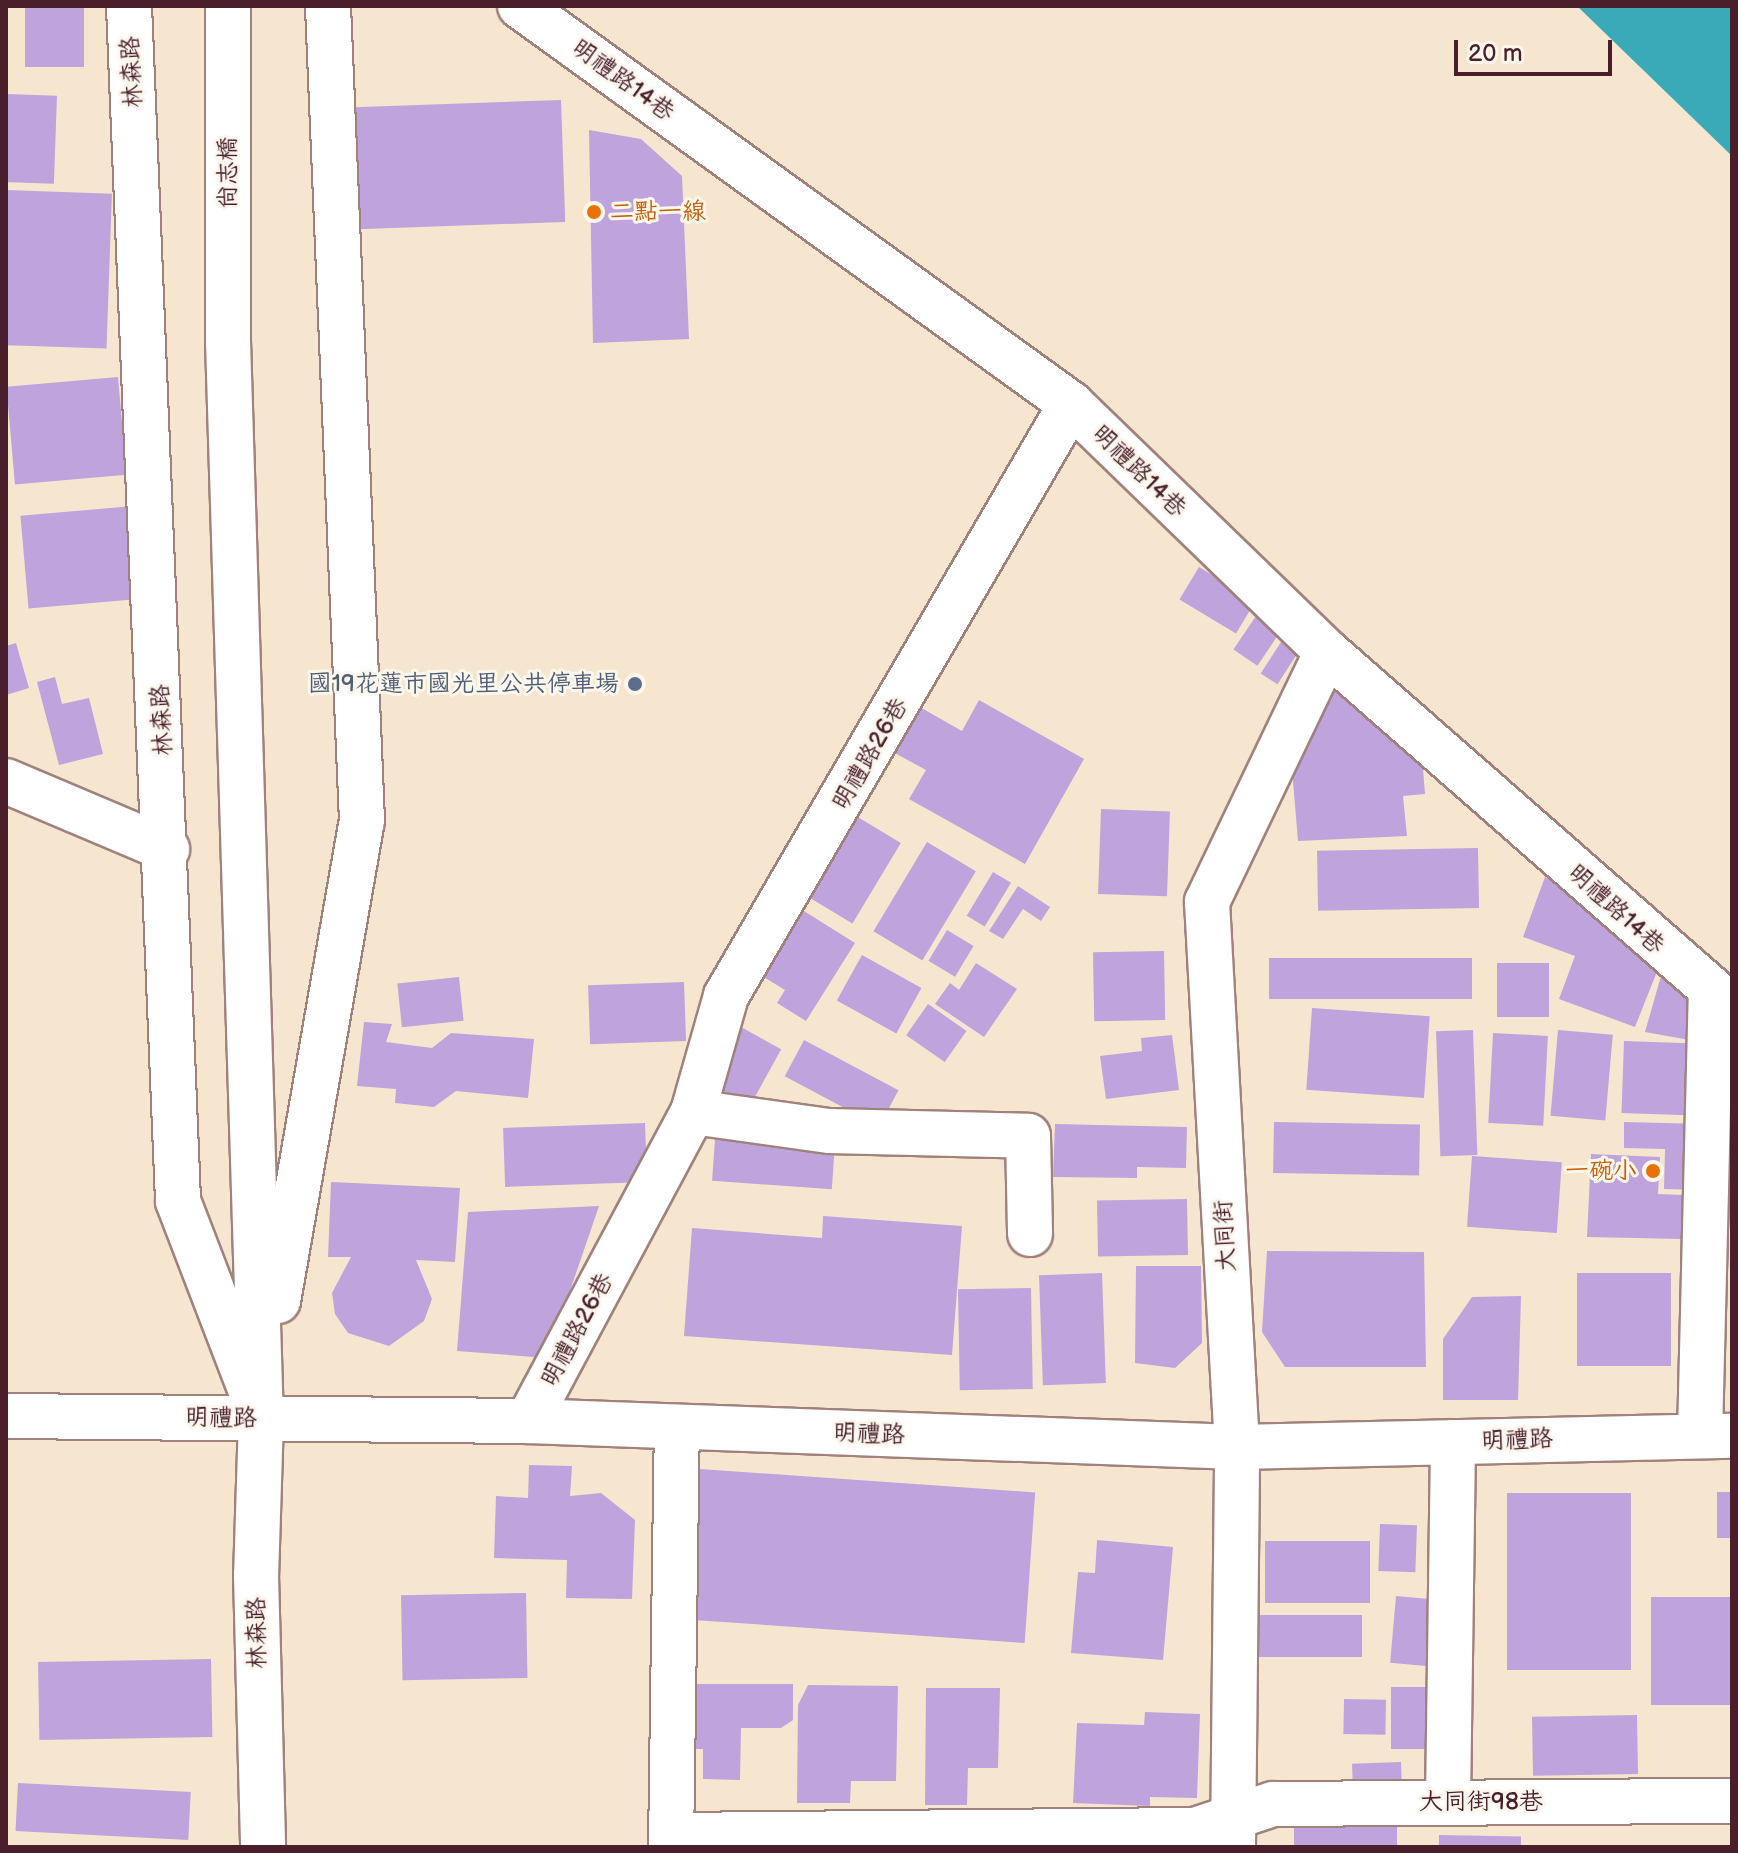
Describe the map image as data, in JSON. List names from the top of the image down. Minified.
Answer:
{"streets":{"street":["林森路","明禮路14巷","尚志橋","明禮路26巷","大同街","明禮路","大同街98巷"]},"crossings":[["林森路","尚志橋"],["林森路","明禮路"],["明禮路14巷","明禮路26巷"],["明禮路14巷","大同街"],["明禮路14巷","明禮路"],["明禮路26巷","明禮路"],["大同街","明禮路"],["大同街","大同街98巷"]],"places":["二點一線","國19花蓮市國光里公共停車場","一碗小"],"scale_bar":"20 m"}
